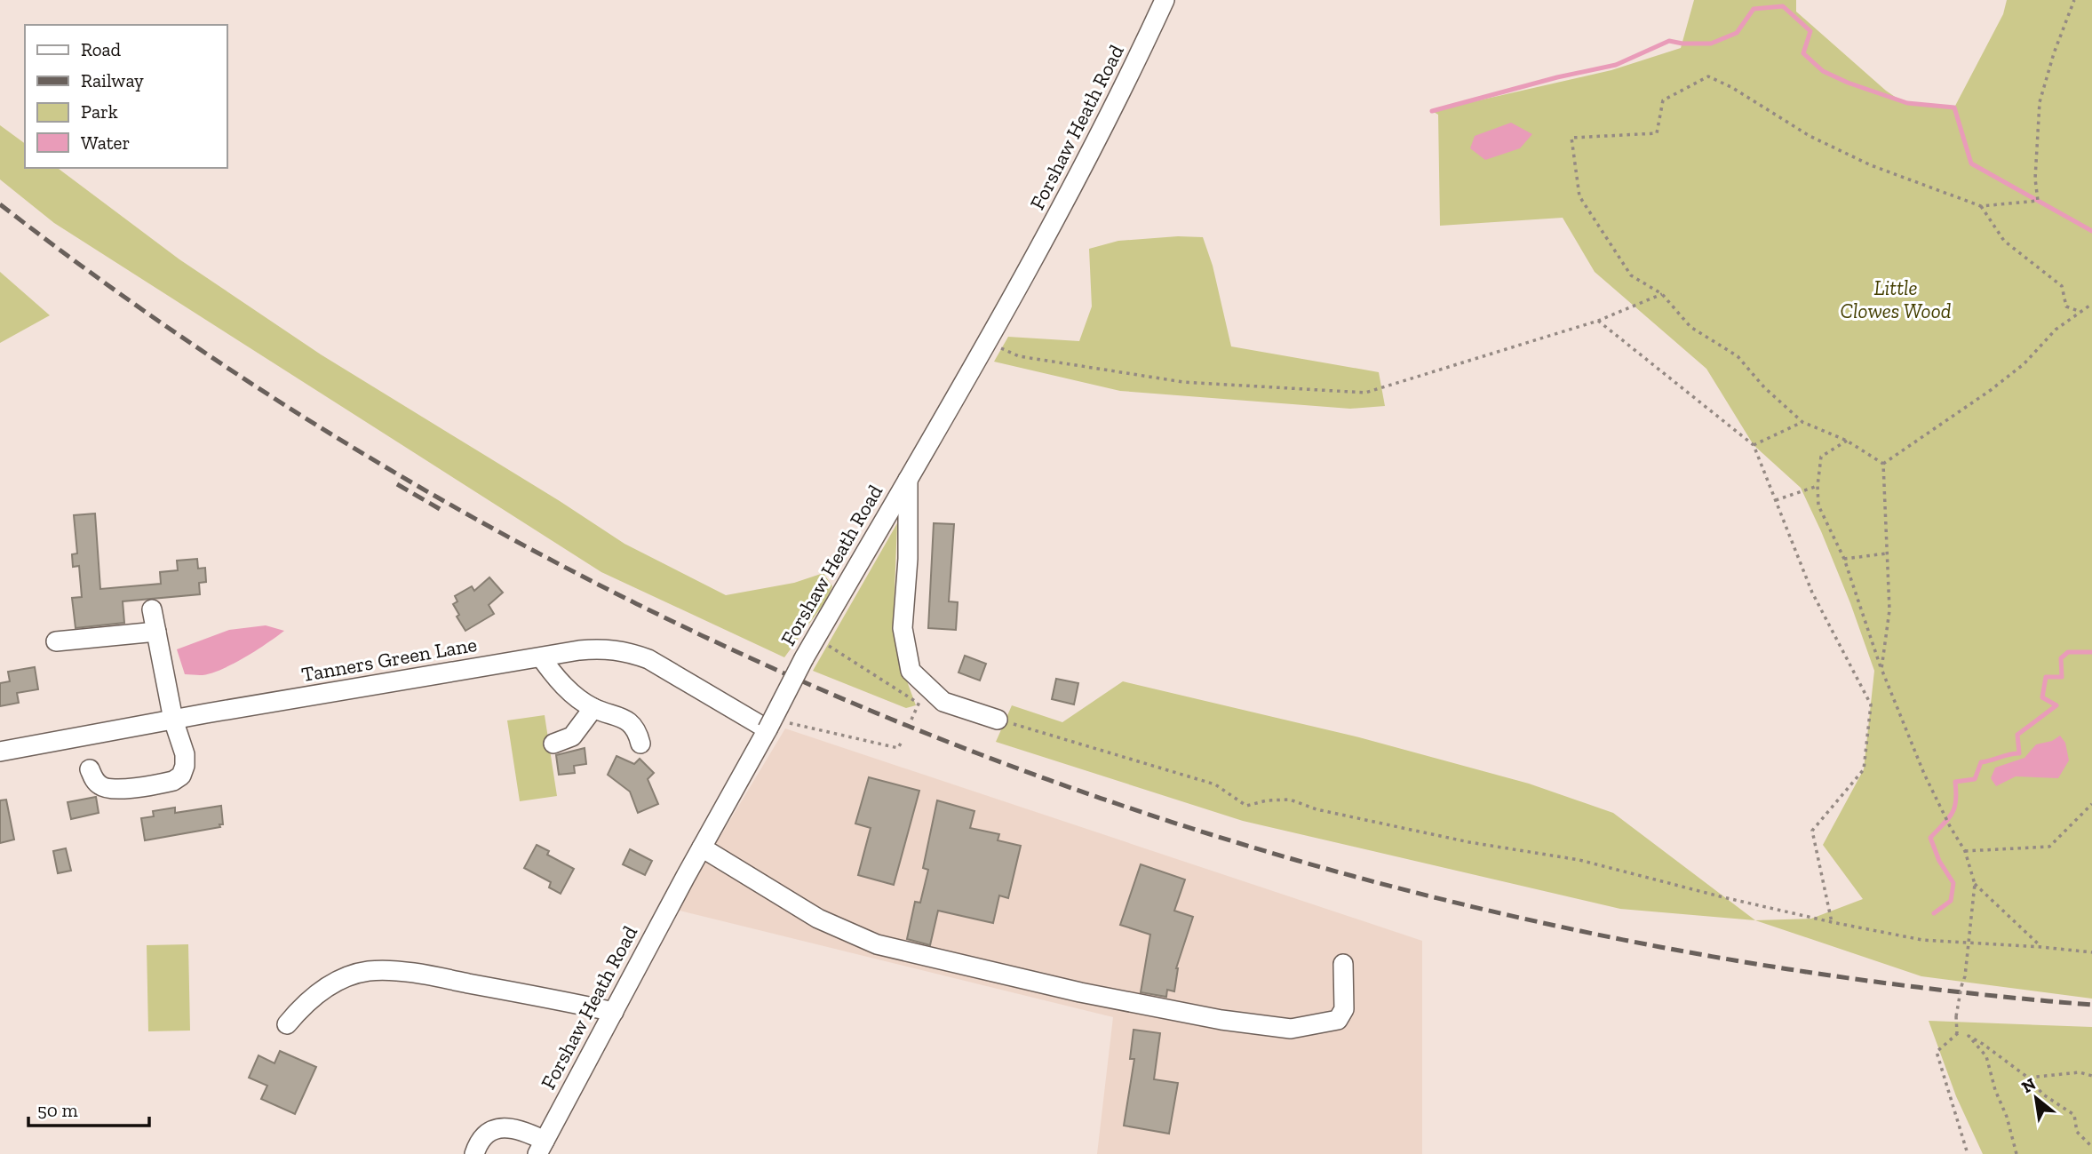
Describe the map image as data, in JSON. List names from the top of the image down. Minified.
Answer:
{"streets":{"street":["Forshaw Heath Road","Tanners Green Lane"]},"crossings":[["Forshaw Heath Road","Tanners Green Lane"]],"parks":["Little Clowes Wood"],"legend":["Road","Railway","Park","Water"],"scale_bar":"50 m","north":"top left"}
